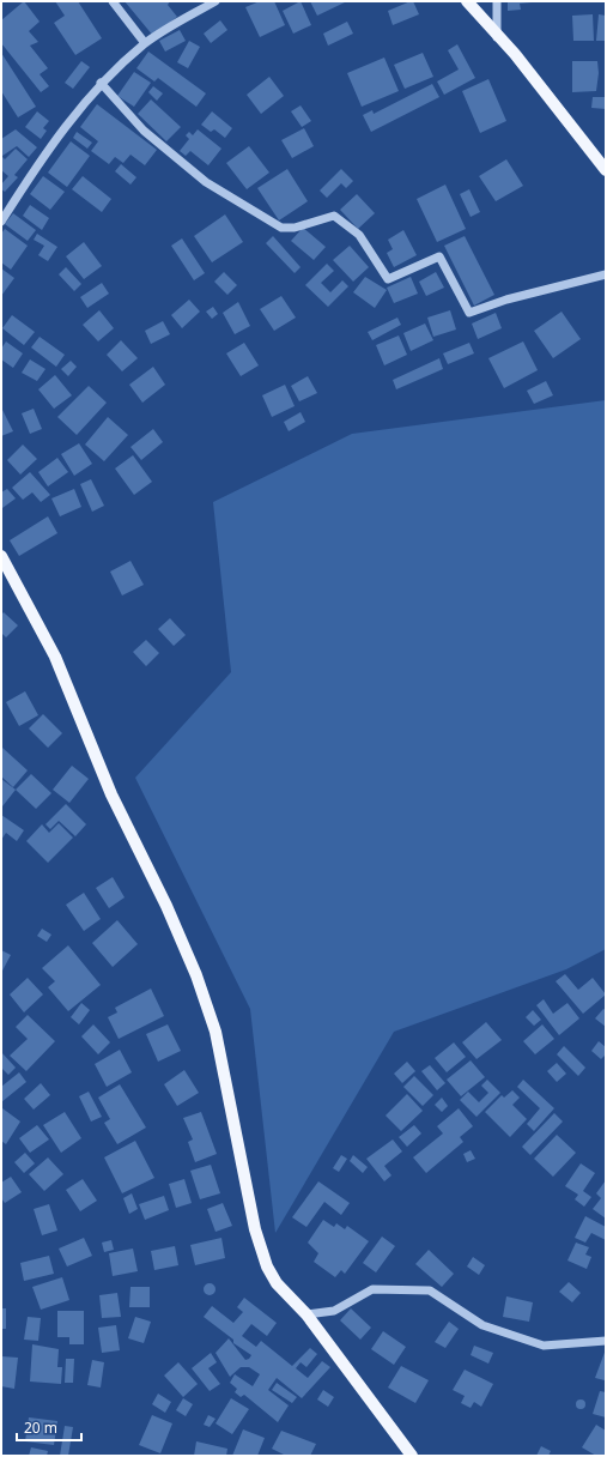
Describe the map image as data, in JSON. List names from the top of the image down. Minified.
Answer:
{"scale_bar":"20 m"}
